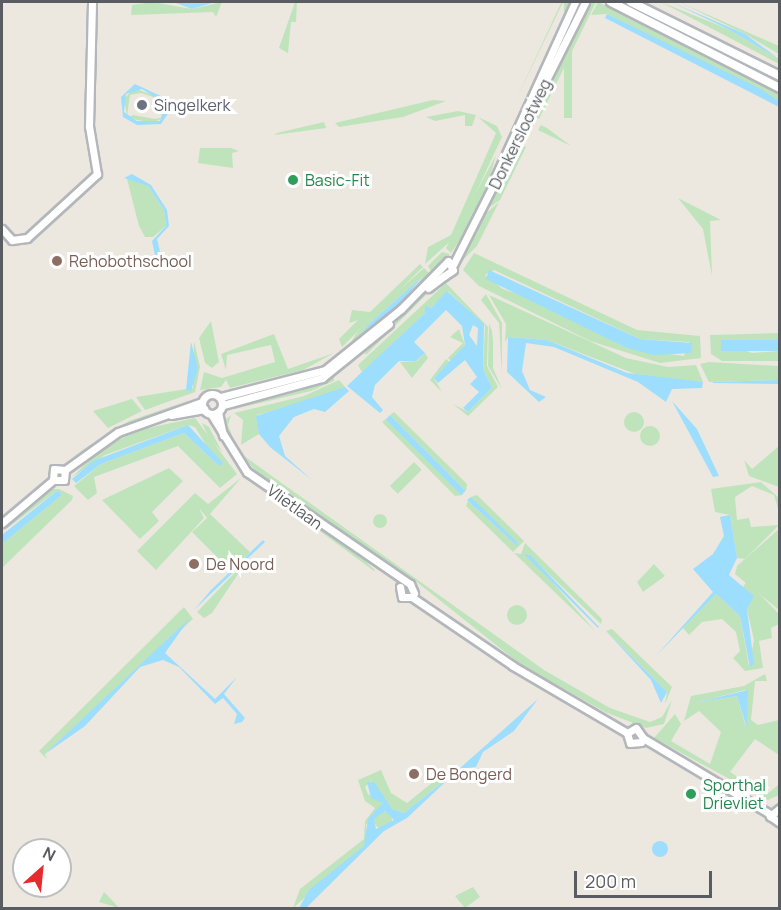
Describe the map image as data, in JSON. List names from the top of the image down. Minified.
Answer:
{"streets":{"street":["Donkerslootweg","Vlietlaan"]},"places":["Singelkerk","Basic-Fit","Rehobothschool","De Noord","De Bongerd","Sporthal Drievliet"],"scale_bar":"200 m","north":"top right"}
